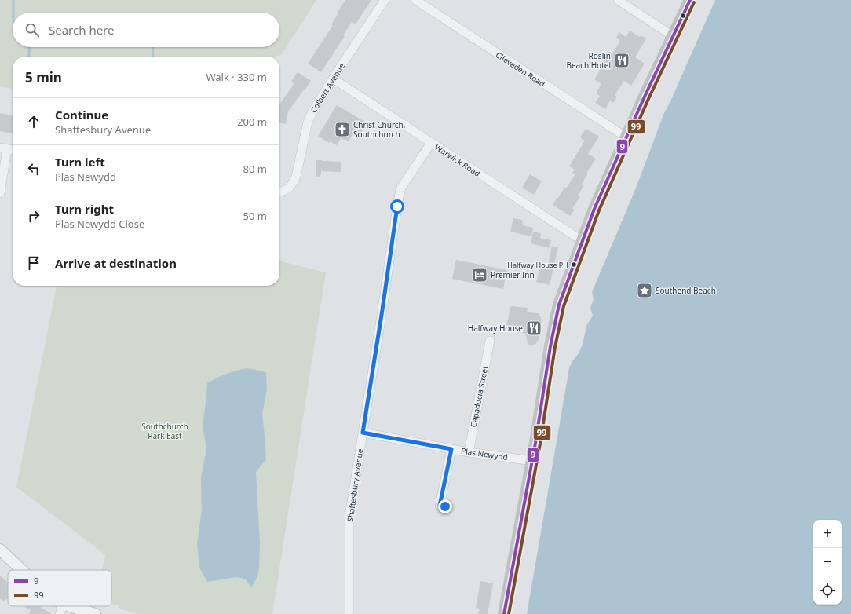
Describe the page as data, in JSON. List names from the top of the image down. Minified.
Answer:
{"streets":{"street":["Clieveden Road","Colbert Avenue","Warwick Road","Capadocia Street","Plas Newydd","Shaftesbury Avenue"]},"crossings":[["Colbert Avenue","Warwick Road"],["Warwick Road","Shaftesbury Avenue"],["Capadocia Street","Plas Newydd"],["Plas Newydd","Shaftesbury Avenue"]],"parks":["Southchurch Park East"],"places":{"restaurant":["Roslin Beach Hotel","Halfway House"],"church":["Christ Church, Southchurch"],"other":["Halfway House PH"],"hotel":["Premier Inn"],"place":["Southend Beach"]},"lines":["transit line 9","transit line 99"],"legend":["9","99"],"page":{"search":"Search here","heading":["5 min","Walk · 330 m"],"list":[["Continue","Shaftesbury Avenue","200 m"],["Turn left","Plas Newydd","80 m"],["Turn right","Plas Newydd Close","50 m"],"Arrive at destination"],"map_buttons":["+","−"]}}
